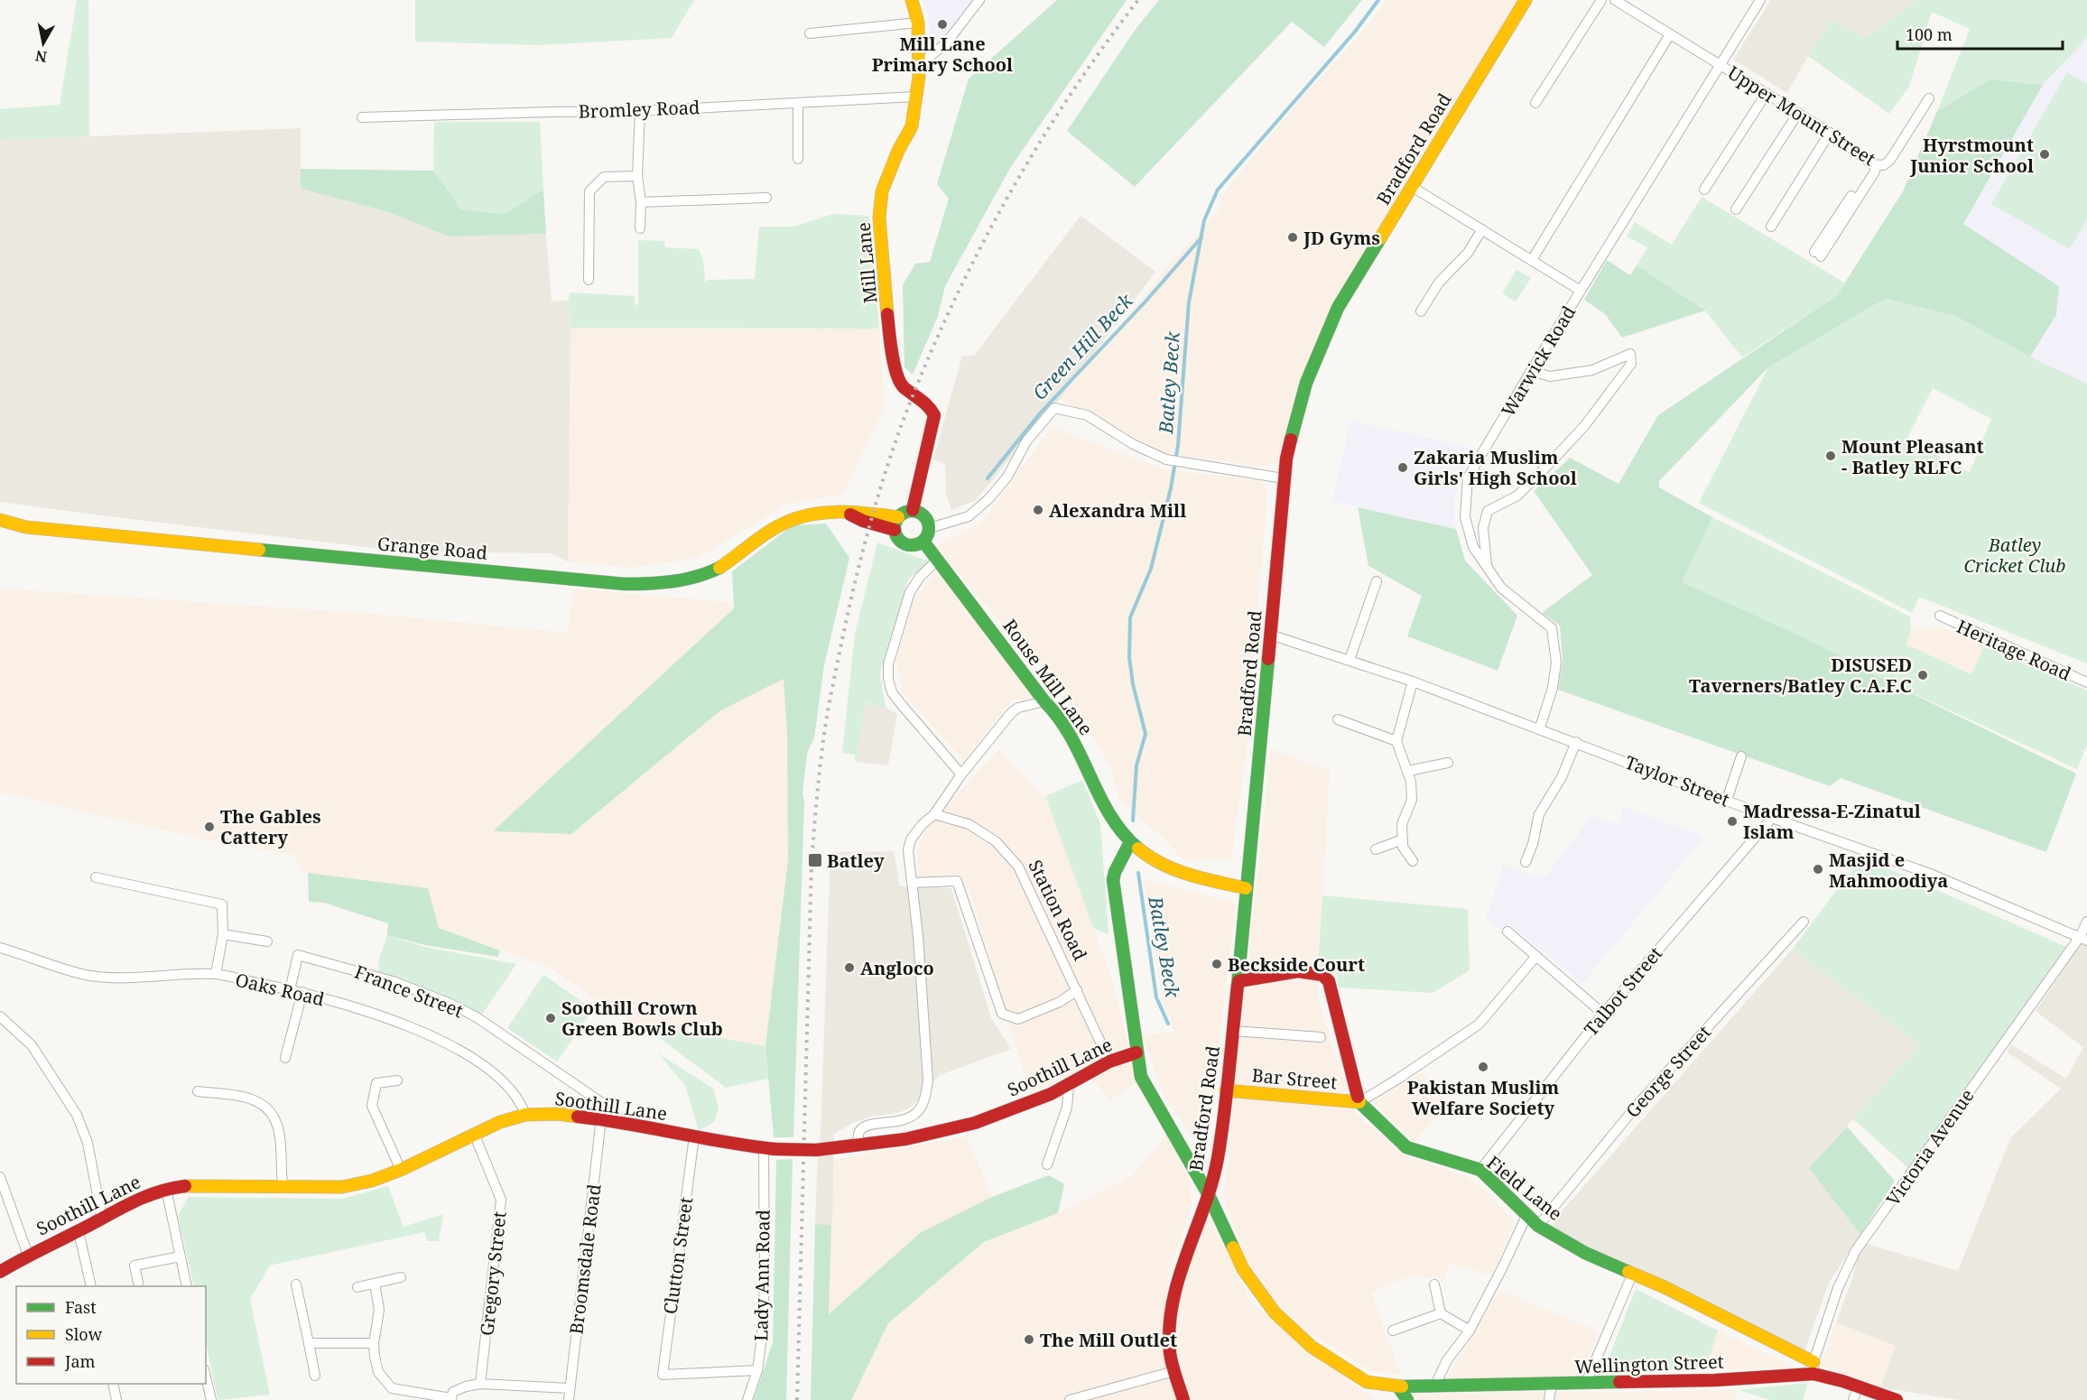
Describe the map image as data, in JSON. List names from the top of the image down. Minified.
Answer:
{"streets":{"main road":["Bradford Road","Mill Lane","Grange Road","Rouse Mill Lane","Soothill Lane","Bar Street","Field Lane","Wellington Street"],"street":["Bromley Road","Upper Mount Street","Warwick Road","Heritage Road","Taylor Street","Station Road","Oaks Road","France Street","Talbot Street","George Street","Victoria Avenue","Clutton Street","Broomsdale Road","Gregory Street","Lady Ann Road"]},"crossings":[["Bromley Road","Mill Lane"],["Upper Mount Street","Warwick Road"],["Bradford Road","Rouse Mill Lane"],["Bradford Road","Taylor Street"],["Bradford Road","Bar Street"],["Bradford Road","Wellington Street"],["Mill Lane","Grange Road"],["Mill Lane","Rouse Mill Lane"],["Warwick Road","Taylor Street"],["Grange Road","Rouse Mill Lane"],["Taylor Street","Talbot Street"],["Taylor Street","Victoria Avenue"],["Station Road","Soothill Lane"],["Oaks Road","France Street"],["Oaks Road","Soothill Lane"],["France Street","Soothill Lane"],["Talbot Street","Field Lane"],["Soothill Lane","Clutton Street"],["Soothill Lane","Broomsdale Road"],["Soothill Lane","Gregory Street"],["Soothill Lane","Lady Ann Road"],["George Street","Field Lane"],["Bar Street","Field Lane"],["Victoria Avenue","Field Lane"],["Victoria Avenue","Wellington Street"],["Field Lane","Wellington Street"],["Clutton Street","Lady Ann Road"]],"water":["Green Hill Beck","Batley Beck"],"parks":["Batley Cricket Club"],"places":{"other":["Mill Lane Primary School","Hyrstmount Junior School","JD Gyms","Mount Pleasant - Batley RLFC","Zakaria Muslim Girls' High School","Alexandra Mill","DISUSED Taverners/Batley C.A.F.C","Madressa-E-Zinatul Islam","The Gables Cattery","Masjid e Mahmoodiya","Beckside Court","Angloco","Soothill Crown Green Bowls Club","Pakistan Muslim Welfare Society","The Mill Outlet"],"transit":["Batley"]},"legend":["Fast","Slow","Jam"],"scale_bar":"100 m","north":"bottom"}
